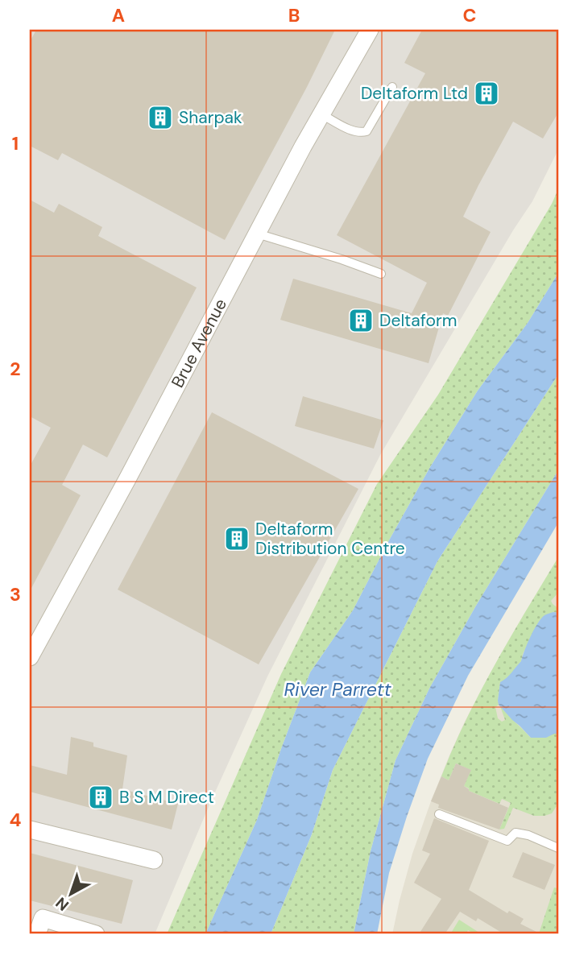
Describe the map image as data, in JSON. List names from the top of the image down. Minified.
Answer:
{"streets":{"street":["Brue Avenue"]},"water":["River Parrett"],"places":{"building":["Deltaform Ltd","Sharpak","Deltaform","Deltaform Distribution Centre","B S M Direct"]},"north":"bottom left","grid":{"columns":["A","B","C"],"rows":["1","2","3","4"]}}
